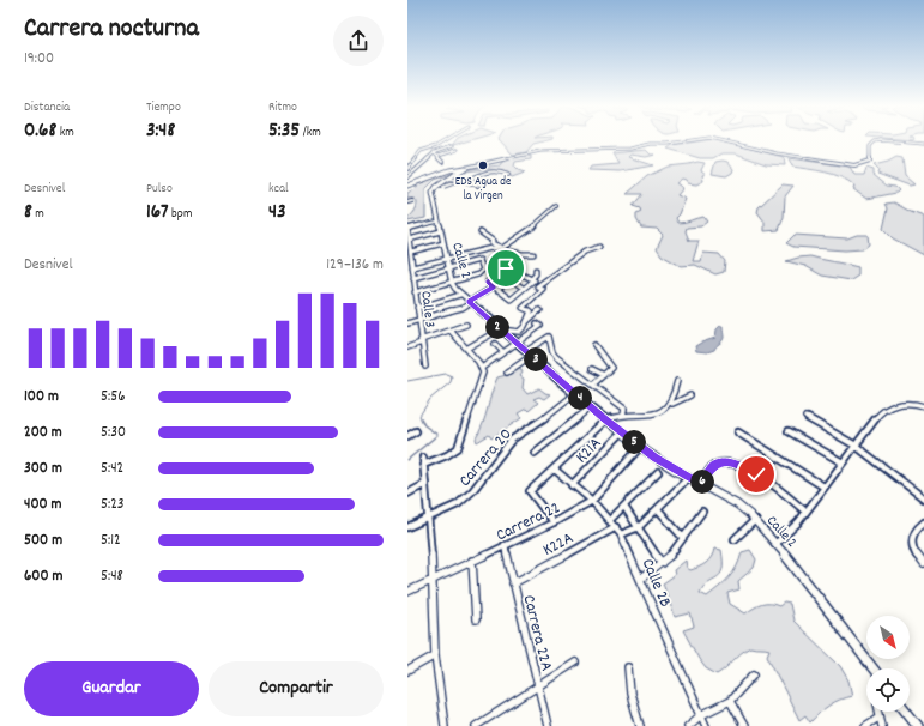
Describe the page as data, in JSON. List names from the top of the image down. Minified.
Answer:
{"streets":{"street":["Calle 2","Calle 3","K21A","Carrera 20","Carrera 22","K22A","Calle 2B","Carrera 22A"]},"crossings":[["Calle 2","K21A"],["Calle 2","Carrera 20"],["Calle 2","Carrera 22"],["K21A","Calle 2B"],["Carrera 22","Calle 2B"],["Carrera 22","Carrera 22A"],["K22A","Calle 2B"],["K22A","Carrera 22A"]],"places":["EDS Agua de la Virgen"],"north":"bottom right","page":{"heading":["Carrera nocturna","19:00"],"stats":[["Distancia","0.68 km"],["Tiempo","3:48"],["Ritmo","5:35 /km"],["Desnivel","8 m"],["Pulso","167 bpm"],["kcal","43"]],"chart":["Desnivel","129–136 m"],"pins":["2","3","4","5","6"],"list":[{"name":"100 m","note":"5:56"},{"name":"200 m","note":"5:30"},{"name":"300 m","note":"5:42"},{"name":"400 m","note":"5:23"},{"name":"500 m","note":"5:12"},{"name":"600 m","note":"5:48"}],"buttons":["Guardar","Compartir"]}}
